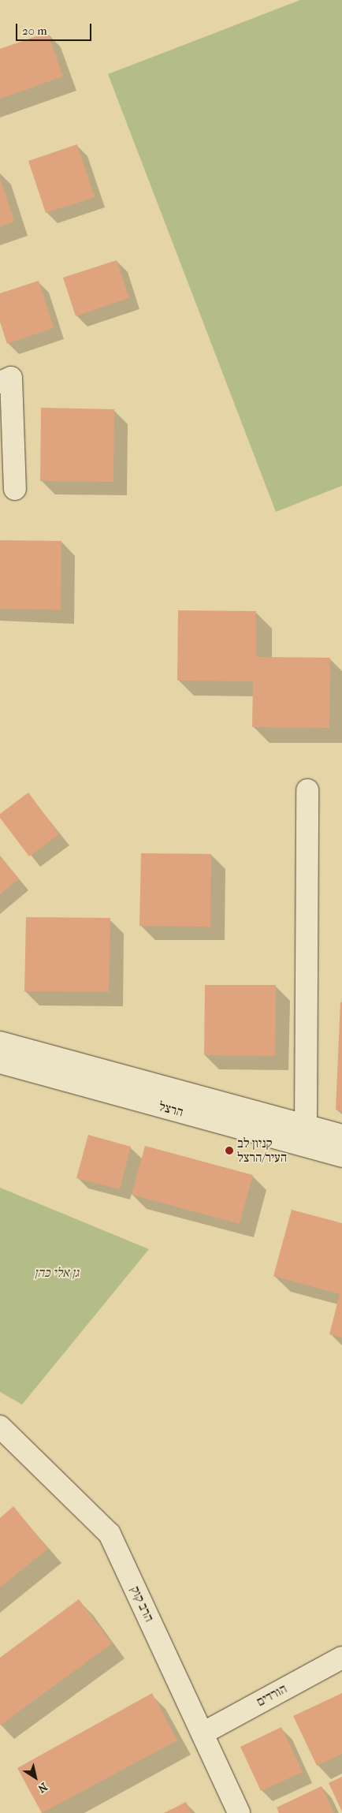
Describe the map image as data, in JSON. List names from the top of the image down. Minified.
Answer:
{"streets":{"street":["הרצל","הרב קוק","הורדים"]},"crossings":[["הרב קוק","הורדים"]],"parks":["גן אלי כהן"],"places":["קניון לב העיר/הרצל"],"scale_bar":"20 m","north":"bottom right"}
